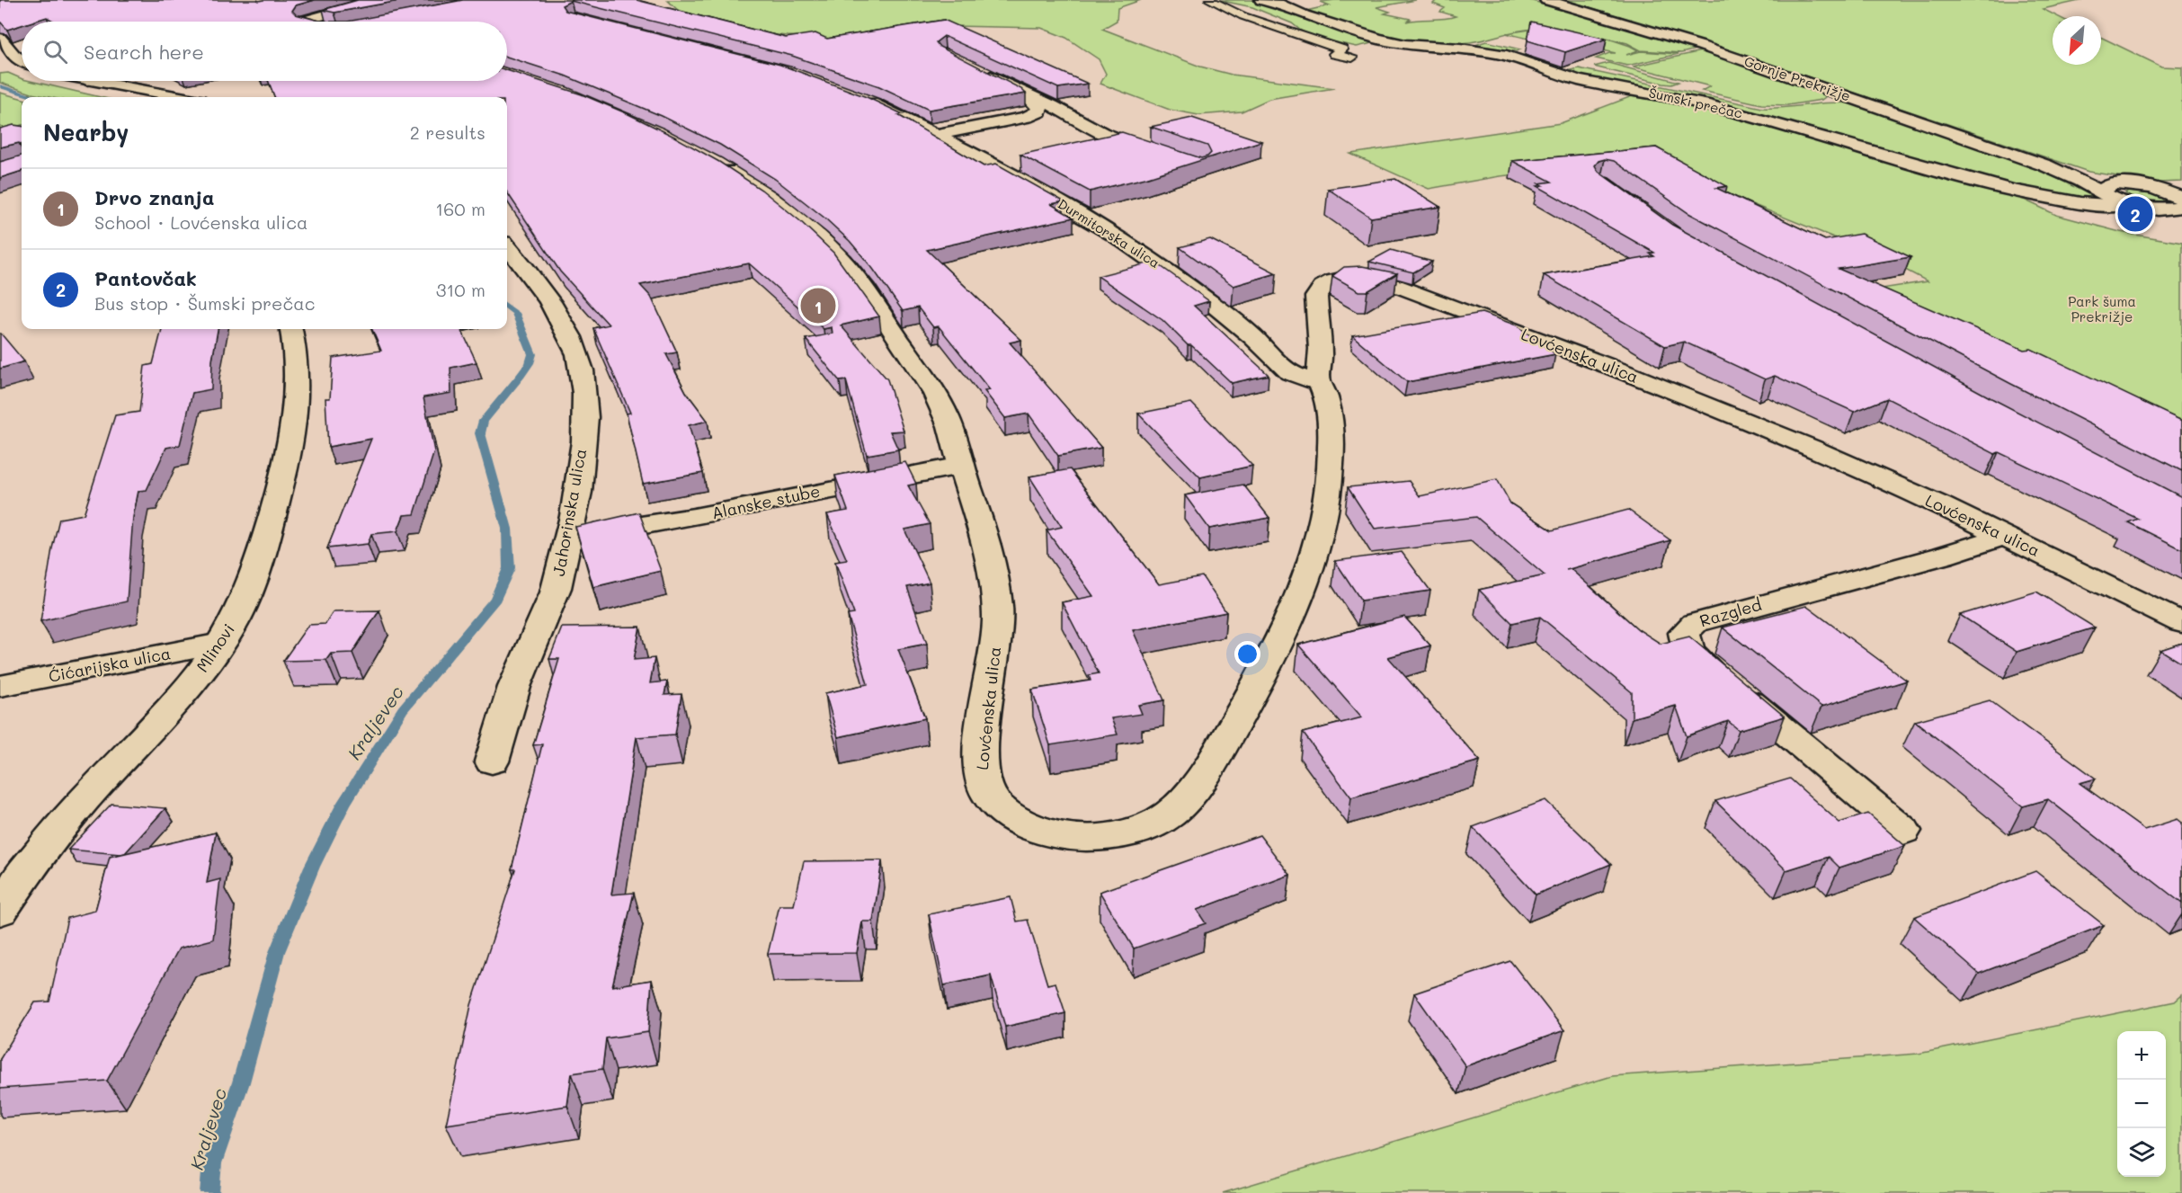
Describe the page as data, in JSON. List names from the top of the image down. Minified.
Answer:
{"streets":{"street":["Gornje Prekrižje","Šumski prečac","Durmitorska ulica","Lovćenska ulica","Alanske stube","Jahorinska ulica","Razgled","Mlinovi","Ćićarijska ulica"]},"crossings":[["Gornje Prekrižje","Šumski prečac"],["Durmitorska ulica","Lovćenska ulica"],["Lovćenska ulica","Alanske stube"],["Lovćenska ulica","Razgled"],["Alanske stube","Jahorinska ulica"],["Mlinovi","Ćićarijska ulica"]],"water":["Kraljevec"],"parks":["Park šuma Prekrižje"],"north":"bottom left","page":{"search":"Search here","heading":["Nearby","2 results"],"list":[{"mark":"1","name":"Drvo znanja","note":"School · Lovćenska ulica","value":"160 m"},{"mark":"2","name":"Pantovčak","note":"Bus stop · Šumski prečac","value":"310 m"}],"pins":["2","1"],"map_buttons":["+","−"]}}
